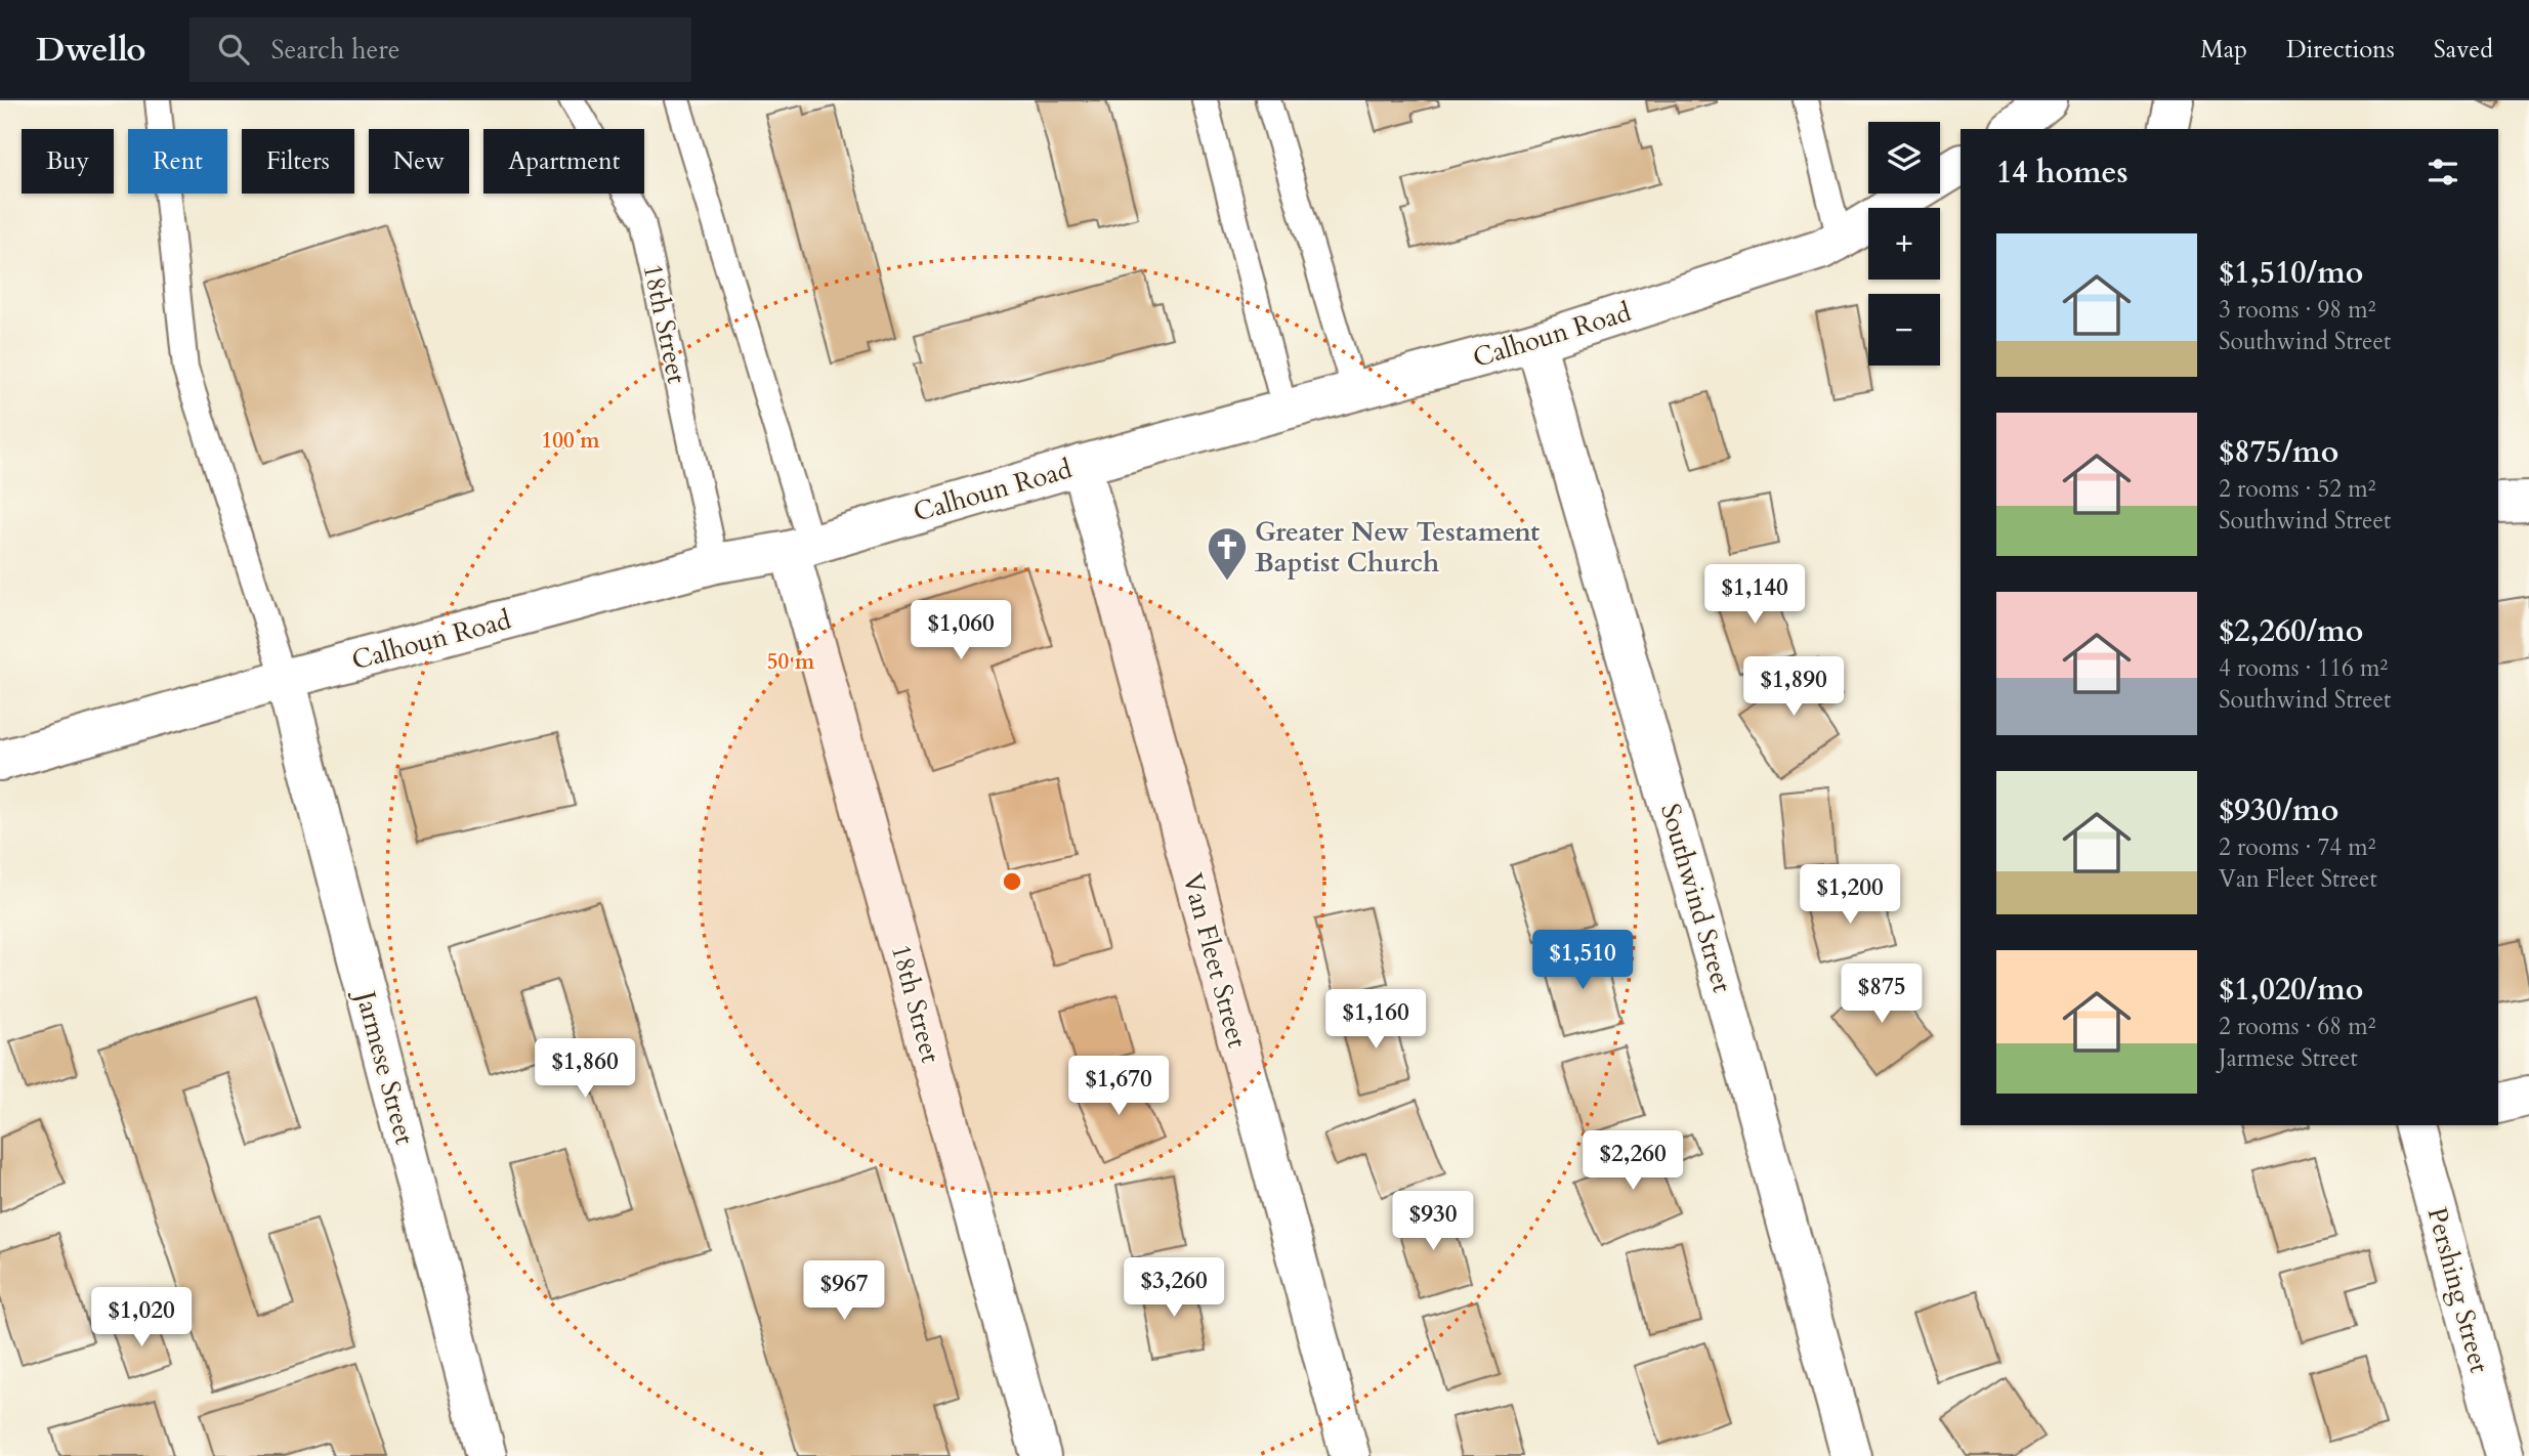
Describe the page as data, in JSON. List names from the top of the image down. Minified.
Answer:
{"streets":{"street":["18th Street","Calhoun Road","Southwind Street","Van Fleet Street","Jarmese Street","Pershing Street"]},"crossings":[["18th Street","Calhoun Road"],["Calhoun Road","Southwind Street"],["Calhoun Road","Van Fleet Street"],["Calhoun Road","Jarmese Street"]],"places":{"church":["Greater New Testament Baptist Church"]},"page":{"header":"Dwello","search":"Search here","nav":["Map","Directions","Saved"],"map_buttons":["+","−"],"chip":["Buy","Rent","Filters","New","Apartment"],"heading":"14 homes","list":[{"name":"$1,510/mo","note":"3 rooms · 98 m² · Southwind Street"},{"name":"$875/mo","note":"2 rooms · 52 m² · Southwind Street"},{"name":"$2,260/mo","note":"4 rooms · 116 m² · Southwind Street"},{"name":"$930/mo","note":"2 rooms · 74 m² · Van Fleet Street"},{"name":"$1,020/mo","note":"2 rooms · 68 m² · Jarmese Street"}],"price":["$1,140","$1,060","$1,890","$1,200","$1,510","$875","$1,160","$1,860","$1,670","$2,260","$930","$3,260","$967","$1,020"]},"rings":["100 m","50 m"]}
